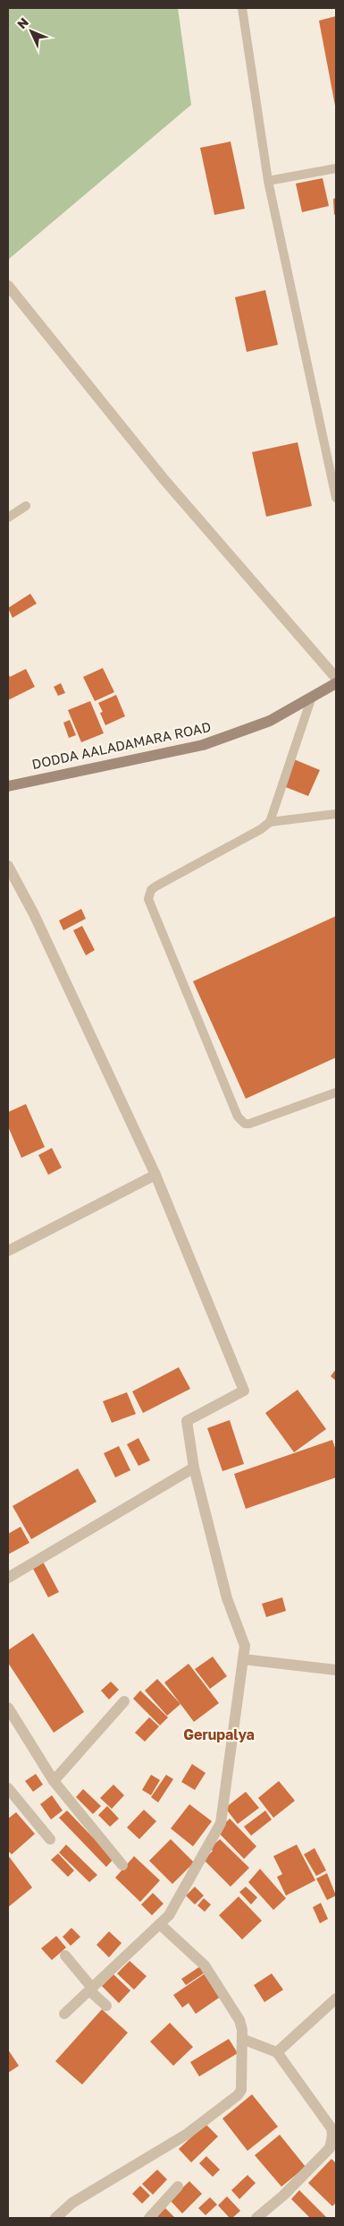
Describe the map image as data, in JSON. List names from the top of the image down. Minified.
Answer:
{"streets":{"main road":["DODDA AALADAMARA ROAD"]},"districts":["Gerupalya"],"north":"top left"}
